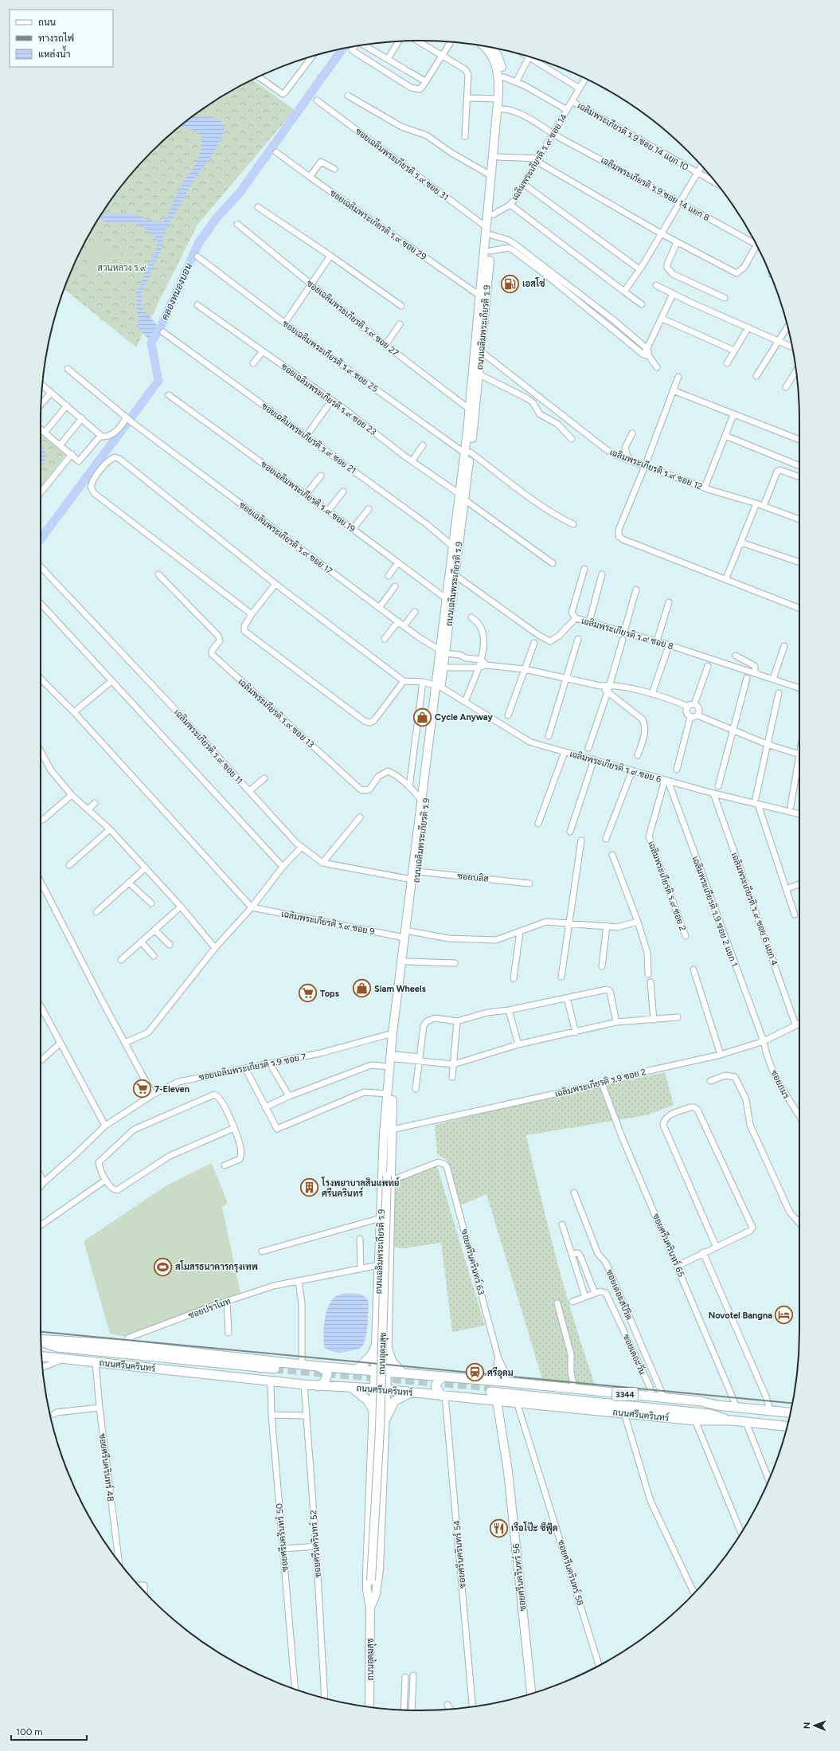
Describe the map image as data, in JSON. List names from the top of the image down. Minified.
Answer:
{"streets":{"main road":["ถนนเฉลิมพระเกียรติ ร.9","ถนนอุดมสุข","ถนนศรีนครินทร์","3344","ซอยศรีนครินทร์ 56"],"street":["เฉลิมพระเกียรติ ร.9 ซอย 14 แยก 10","เฉลิมพระเกียรติ ร.๙ ซอย 14","ซอยเฉลิมพระเกียรติ ร.๙ ซอย 31","เฉลิมพระเกียรติ ร.9 ซอย 14 แยก 8","ซอยเฉลิมพระเกียรติ ร.๙ ซอย 29","ซอยเฉลิมพระเกียรติ ร.๙ ซอย 27","ซอยเฉลิมพระเกียรติ ร.๙ ซอย 25","ซอยเฉลิมพระเกียรติ ร.๙ ซอย 23","ซอยเฉลิมพระเกียรติ ร.๙ ซอย 21","เฉลิมพระเกียรติ ร.๙ ซอย 12","ซอยเฉลิมพระเกียรติ ร.๙ ซอย 19","ซอยเฉลิมพระเกียรติ ร.๙ ซอย 17","เฉลิมพระเกียรติ ร.๙ ซอย 8","เฉลิมพระเกียรติ ร.๙ ซอย 13","เฉลิมพระเกียรติ ร.๙ ซอย 11","เฉลิมพระเกียรติ ร.๙ ซอย 6","ซอยบลิส","เฉลิมพระเกียรติ ร.๙ ซอย 2","เฉลิมพระเกียรติ ร.๙ ซอย 6 แยก 4","เฉลิมพระเกียรติ ร.9 ซอย 2 แยก 1","เฉลิมพระเกียรติ ร.๙ ซอย 9","ซอยเฉลิมพระเกียรติ ร.9 ซอย 7","เฉลิมพระเกียรติ ร.9 ซอย 2","ซอยภมร","ซอยศรีนครินทร์ 65","ซอยศรีนครินทร์ 63","ซอยเดอะสปิริต","ซอยปราโมท","ซอยเดอะวัน","ซอยศรีนครินทร์ 48","ซอยศรีนครินทร์ 50","ซอยศรีนครินทร์ 52","ซอยศรีนครินทร์ 54","ซอยศรีนครินทร์ 58"]},"crossings":[["เฉลิมพระเกียรติ ร.9 ซอย 14 แยก 10","เฉลิมพระเกียรติ ร.๙ ซอย 14"],["เฉลิมพระเกียรติ ร.๙ ซอย 14","เฉลิมพระเกียรติ ร.9 ซอย 14 แยก 8"],["เฉลิมพระเกียรติ ร.๙ ซอย 14","ถนนเฉลิมพระเกียรติ ร.9"],["ซอยเฉลิมพระเกียรติ ร.๙ ซอย 31","ถนนเฉลิมพระเกียรติ ร.9"],["เฉลิมพระเกียรติ ร.9 ซอย 14 แยก 8","ถนนเฉลิมพระเกียรติ ร.9"],["ซอยเฉลิมพระเกียรติ ร.๙ ซอย 29","ถนนเฉลิมพระเกียรติ ร.9"],["ซอยเฉลิมพระเกียรติ ร.๙ ซอย 27","ถนนเฉลิมพระเกียรติ ร.9"],["ถนนเฉลิมพระเกียรติ ร.9","ซอยเฉลิมพระเกียรติ ร.๙ ซอย 25"],["ถนนเฉลิมพระเกียรติ ร.9","ซอยเฉลิมพระเกียรติ ร.๙ ซอย 23"],["ถนนเฉลิมพระเกียรติ ร.9","ซอยเฉลิมพระเกียรติ ร.๙ ซอย 21"],["ถนนเฉลิมพระเกียรติ ร.9","เฉลิมพระเกียรติ ร.๙ ซอย 12"],["ถนนเฉลิมพระเกียรติ ร.9","ซอยเฉลิมพระเกียรติ ร.๙ ซอย 19"],["ถนนเฉลิมพระเกียรติ ร.9","ซอยเฉลิมพระเกียรติ ร.๙ ซอย 17"],["ถนนเฉลิมพระเกียรติ ร.9","เฉลิมพระเกียรติ ร.๙ ซอย 8"],["ถนนเฉลิมพระเกียรติ ร.9","เฉลิมพระเกียรติ ร.๙ ซอย 13"],["ถนนเฉลิมพระเกียรติ ร.9","เฉลิมพระเกียรติ ร.๙ ซอย 11"],["ถนนเฉลิมพระเกียรติ ร.9","เฉลิมพระเกียรติ ร.๙ ซอย 6"],["ถนนเฉลิมพระเกียรติ ร.9","ซอยบลิส"],["ถนนเฉลิมพระเกียรติ ร.9","เฉลิมพระเกียรติ ร.๙ ซอย 9"],["ถนนเฉลิมพระเกียรติ ร.9","ซอยเฉลิมพระเกียรติ ร.9 ซอย 7"],["ถนนเฉลิมพระเกียรติ ร.9","เฉลิมพระเกียรติ ร.9 ซอย 2"],["ถนนเฉลิมพระเกียรติ ร.9","ซอยศรีนครินทร์ 63"],["ถนนเฉลิมพระเกียรติ ร.9","ซอยปราโมท"],["ถนนเฉลิมพระเกียรติ ร.9","ถนนอุดมสุข"],["ถนนเฉลิมพระเกียรติ ร.9","ถนนศรีนครินทร์"],["เฉลิมพระเกียรติ ร.๙ ซอย 6","เฉลิมพระเกียรติ ร.๙ ซอย 2"],["เฉลิมพระเกียรติ ร.๙ ซอย 6","เฉลิมพระเกียรติ ร.๙ ซอย 6 แยก 4"],["เฉลิมพระเกียรติ ร.๙ ซอย 6","เฉลิมพระเกียรติ ร.9 ซอย 2 แยก 1"],["เฉลิมพระเกียรติ ร.๙ ซอย 2","เฉลิมพระเกียรติ ร.9 ซอย 2 แยก 1"],["เฉลิมพระเกียรติ ร.๙ ซอย 6 แยก 4","เฉลิมพระเกียรติ ร.9 ซอย 2"],["เฉลิมพระเกียรติ ร.9 ซอย 2 แยก 1","เฉลิมพระเกียรติ ร.9 ซอย 2"],["เฉลิมพระเกียรติ ร.9 ซอย 2 แยก 1","ซอยภมร"],["เฉลิมพระเกียรติ ร.9 ซอย 2","ซอยภมร"],["เฉลิมพระเกียรติ ร.9 ซอย 2","ซอยศรีนครินทร์ 65"],["ซอยศรีนครินทร์ 65","ถนนศรีนครินทร์"],["ซอยศรีนครินทร์ 63","ถนนอุดมสุข"],["ซอยศรีนครินทร์ 63","ถนนศรีนครินทร์"],["ซอยเดอะสปิริต","ถนนศรีนครินทร์"],["ซอยปราโมท","ถนนศรีนครินทร์"],["ถนนอุดมสุข","ถนนศรีนครินทร์"],["ซอยเดอะวัน","ถนนศรีนครินทร์"],["ถนนศรีนครินทร์","ซอยศรีนครินทร์ 48"],["ถนนศรีนครินทร์","ซอยศรีนครินทร์ 50"],["ถนนศรีนครินทร์","ซอยศรีนครินทร์ 52"],["ถนนศรีนครินทร์","ซอยศรีนครินทร์ 54"],["ถนนศรีนครินทร์","ซอยศรีนครินทร์ 58"],["ถนนศรีนครินทร์","ซอยศรีนครินทร์ 56"]],"water":["คลองหนองบอน"],"parks":["สวนหลวง ร.๙"],"places":{"fuel station":["เอสโซ่"],"shop":["Cycle Anyway","Siam Wheels"],"supermarket":["Tops","7-Eleven"],"building":["โรงพยาบาลสินแพทย์ ศรีนครินทร์"],"sports":["สโมสรธนาคารกรุงเทพ"],"hotel":["Novotel Bangna"],"station":["ศรีอุดม"],"restaurant":["เรือโป๊ะ ซีฟู้ด"]},"legend":["ถนน","ทางรถไฟ","แหล่งน้ำ"],"scale_bar":"100 m","north":"left"}
